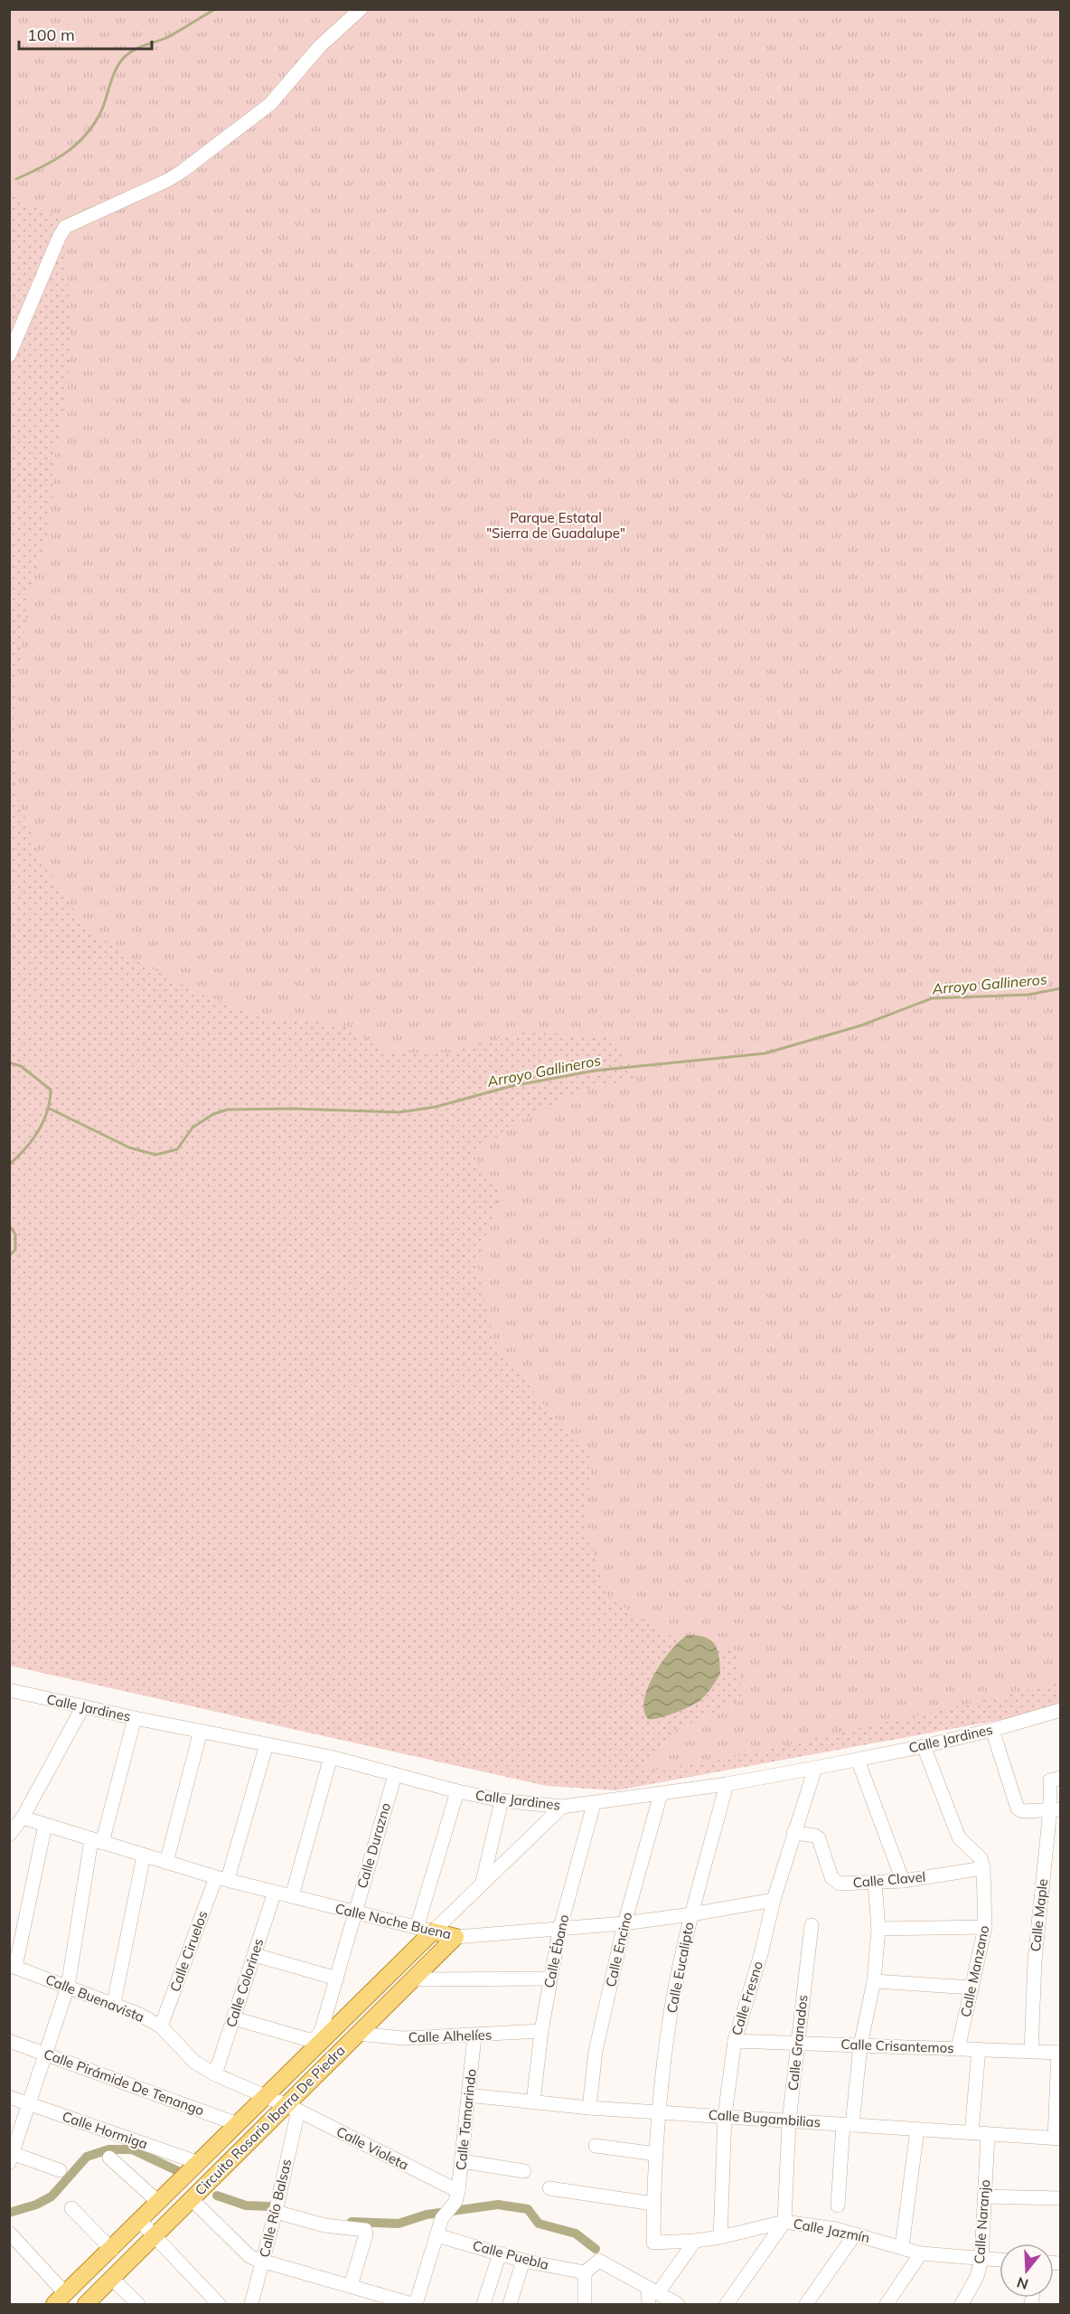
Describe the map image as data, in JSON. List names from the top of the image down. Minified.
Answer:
{"streets":{"main road":["Calle Noche Buena","Circuito Rosario Ibarra De Piedra"],"street":["Calle Jardines","Calle Durazno","Calle Clavel","Calle Maple","Calle Encino","Calle Ciruelos","Calle Ébano","Calle Eucalipto","Calle Manzano","Calle Colorines","Calle Buenavista","Calle Fresno","Calle Alhelíes","Calle Granados","Calle Crisantemos","Calle Pirámide De Tenango","Calle Bugambilias","Calle Tamarindo","Calle Hormiga","Calle Violeta","Calle Río Balsas","Calle Naranjo","Calle Jazmín","Calle Puebla"]},"crossings":[["Calle Jardines","Calle Durazno"],["Calle Jardines","Calle Encino"],["Calle Jardines","Calle Ciruelos"],["Calle Jardines","Calle Ébano"],["Calle Jardines","Calle Eucalipto"],["Calle Jardines","Calle Fresno"],["Calle Durazno","Calle Noche Buena"],["Calle Durazno","Calle Colorines"],["Calle Clavel","Calle Manzano"],["Calle Clavel","Calle Fresno"],["Calle Maple","Calle Crisantemos"],["Calle Noche Buena","Calle Encino"],["Calle Noche Buena","Calle Ciruelos"],["Calle Noche Buena","Calle Ébano"],["Calle Noche Buena","Calle Eucalipto"],["Calle Noche Buena","Calle Colorines"],["Calle Noche Buena","Calle Fresno"],["Calle Noche Buena","Circuito Rosario Ibarra De Piedra"],["Calle Encino","Calle Bugambilias"],["Calle Ciruelos","Calle Buenavista"],["Calle Ébano","Calle Alhelíes"],["Calle Ébano","Calle Bugambilias"],["Calle Eucalipto","Calle Bugambilias"],["Calle Eucalipto","Calle Jazmín"],["Calle Manzano","Calle Crisantemos"],["Calle Colorines","Calle Buenavista"],["Calle Buenavista","Circuito Rosario Ibarra De Piedra"],["Calle Buenavista","Calle Violeta"],["Calle Buenavista","Calle Río Balsas"],["Calle Fresno","Calle Crisantemos"],["Calle Fresno","Calle Bugambilias"],["Calle Fresno","Calle Jazmín"],["Calle Alhelíes","Calle Tamarindo"],["Calle Alhelíes","Circuito Rosario Ibarra De Piedra"],["Calle Granados","Calle Crisantemos"],["Calle Granados","Calle Bugambilias"],["Calle Granados","Calle Jazmín"],["Calle Bugambilias","Calle Tamarindo"],["Calle Bugambilias","Calle Naranjo"],["Calle Tamarindo","Calle Violeta"],["Circuito Rosario Ibarra De Piedra","Calle Violeta"],["Circuito Rosario Ibarra De Piedra","Calle Río Balsas"],["Calle Violeta","Calle Río Balsas"],["Calle Naranjo","Calle Jazmín"]],"water":["Arroyo Gallineros"],"parks":["Parque Estatal \"Sierra de Guadalupe\""],"scale_bar":"100 m","north":"bottom"}
